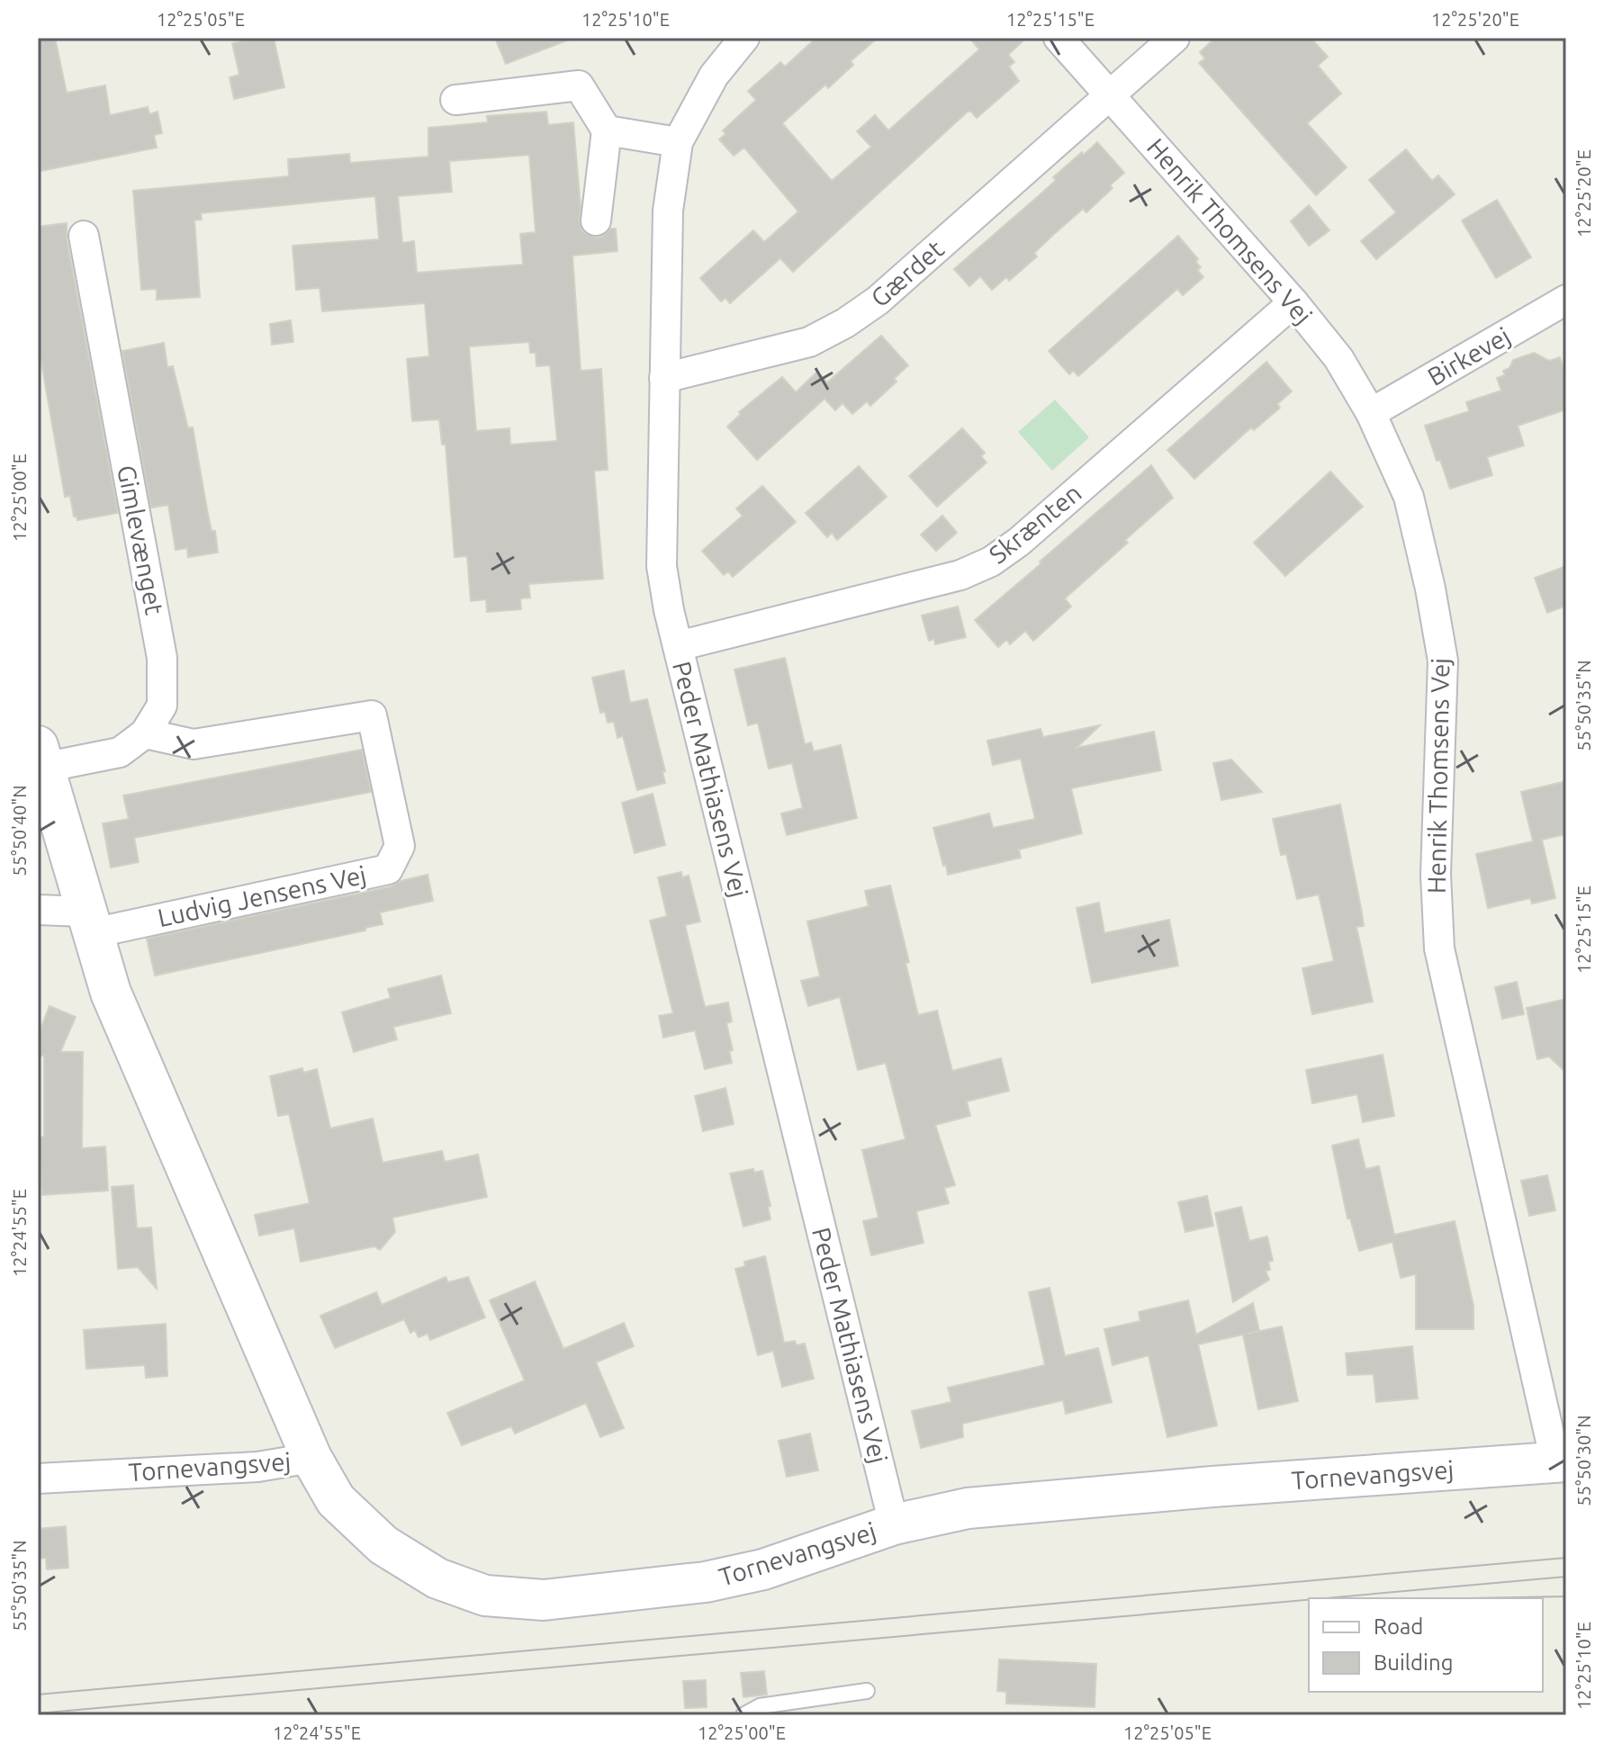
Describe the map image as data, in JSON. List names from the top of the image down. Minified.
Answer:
{"streets":{"street":["Henrik Thomsens Vej","Gærdet","Birkevej","Skrænten","Gimlevænget","Peder Mathiasens Vej","Ludvig Jensens Vej","Tornevangsvej"]},"crossings":[["Henrik Thomsens Vej","Gærdet"],["Henrik Thomsens Vej","Birkevej"],["Henrik Thomsens Vej","Skrænten"],["Henrik Thomsens Vej","Tornevangsvej"],["Gærdet","Peder Mathiasens Vej"],["Skrænten","Peder Mathiasens Vej"],["Gimlevænget","Ludvig Jensens Vej"],["Peder Mathiasens Vej","Tornevangsvej"]],"legend":["Road","Building"],"coordinates":["12°25'05\"E","12°25'10\"E","12°25'15\"E","12°25'20\"E","12°25'00\"E","55°50'35\"N","55°50'40\"N","12°24'55\"E","55°50'30\"N"]}
